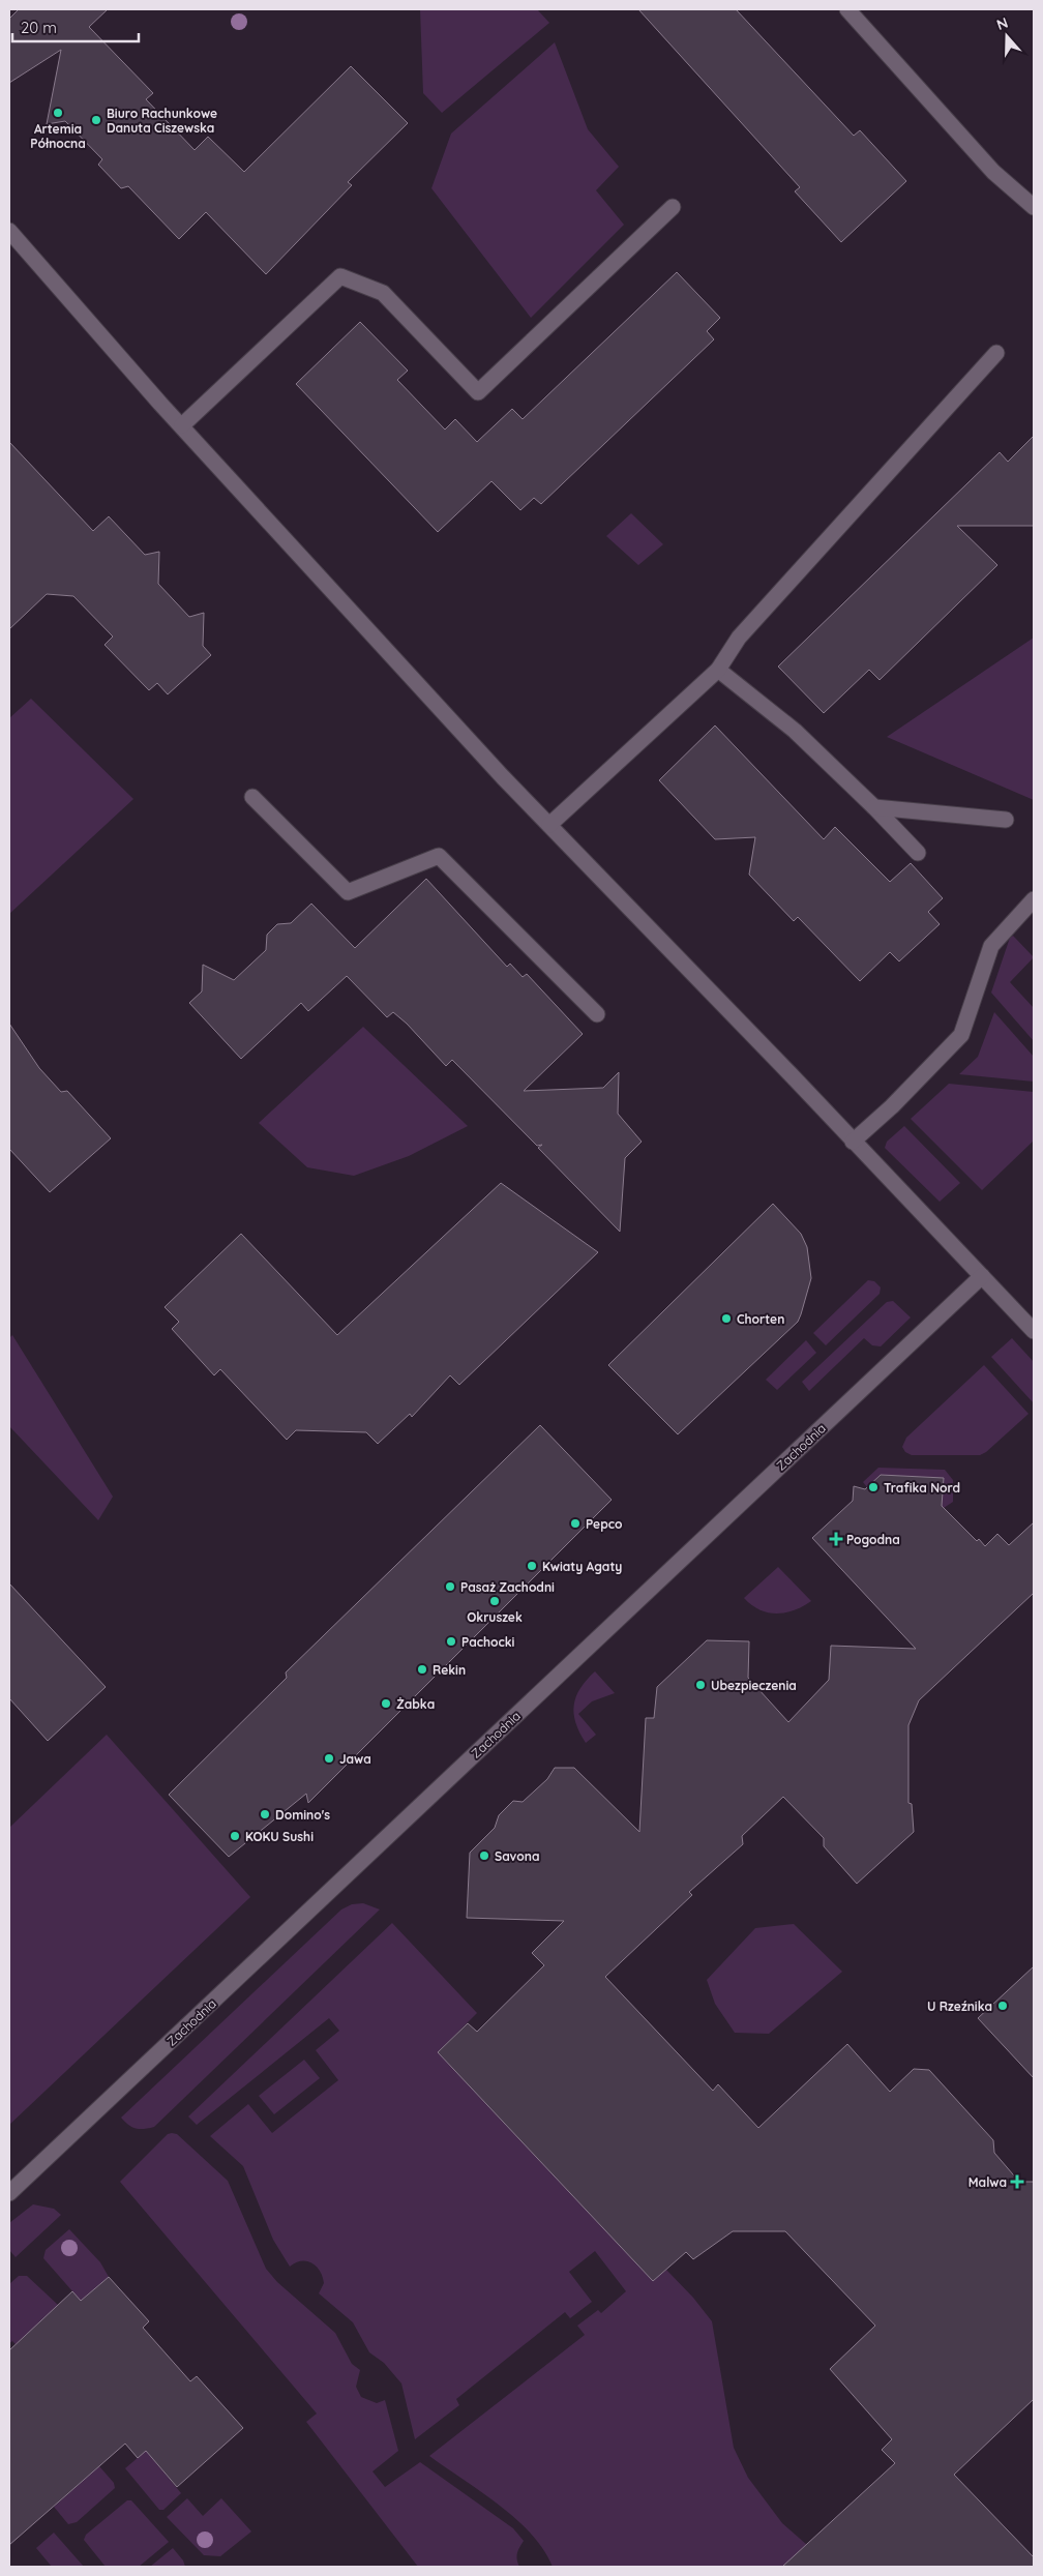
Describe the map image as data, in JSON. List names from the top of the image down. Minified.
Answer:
{"streets":{"street":["Zachodnia"]},"places":{"other":["Artemia Północna","Biuro Rachunkowe Danuta Ciszewska","Chorten","Trafika Nord","Pepco","Kwiaty Agaty","Pasaż Zachodni","Okruszek","Pachocki","Rekin","Ubezpieczenia","Żabka","Jawa","Domino's","KOKU Sushi","Savona","U Rzeźnika"],"health":["Pogodna","Malwa"]},"scale_bar":"20 m","north":"top"}
